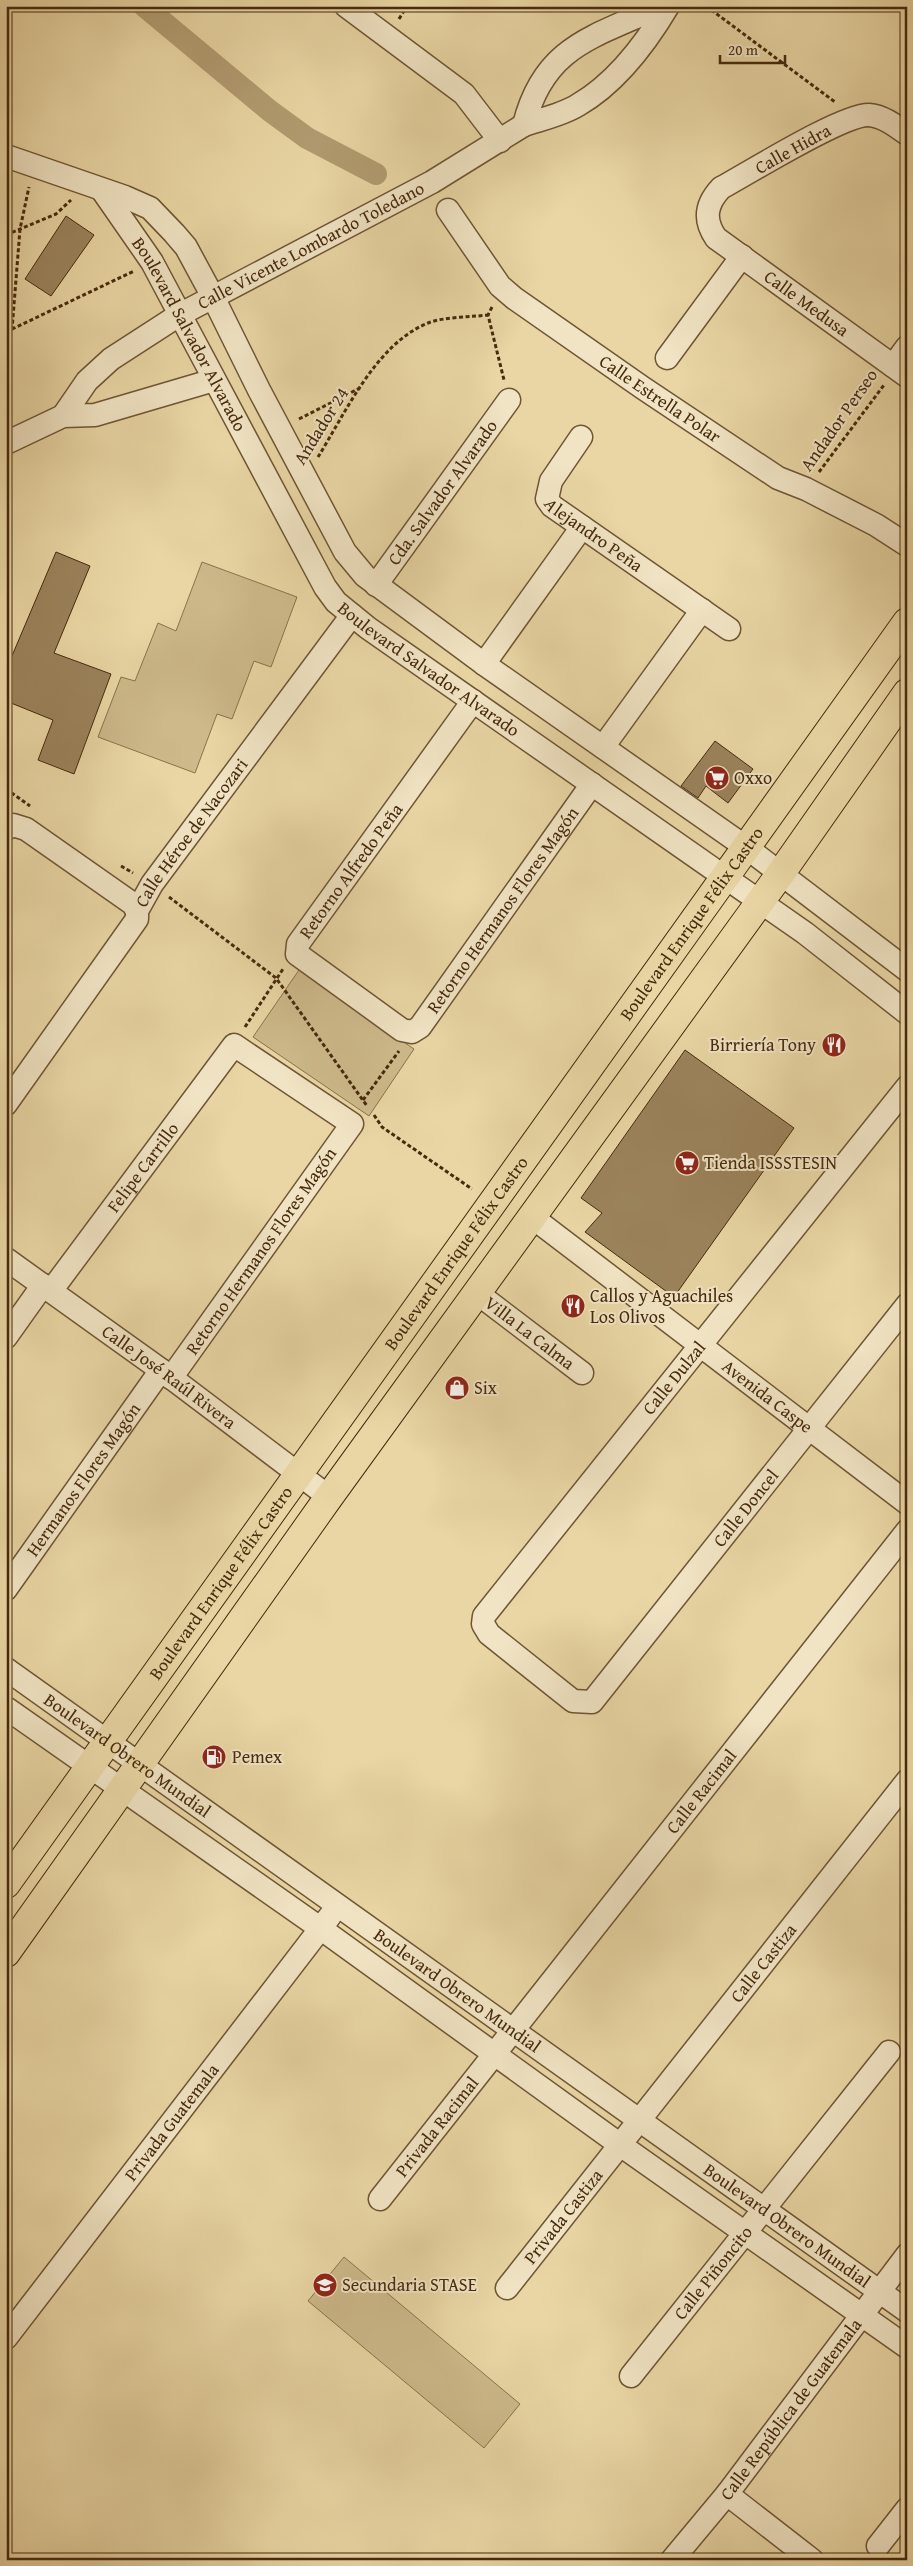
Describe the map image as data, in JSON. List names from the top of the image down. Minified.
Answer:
{"streets":{"main road":["Boulevard Enrique Félix Castro"],"street":["Calle Hidra","Calle Vicente Lombardo Toledano","Calle Medusa","Boulevard Salvador Alvarado","Calle Estrella Polar","Cda. Salvador Alvarado","Alejandro Peña","Calle Héroe de Nacozari","Retorno Alfredo Peña","Retorno Hermanos Flores Magón","Felipe Carrillo","Villa La Calma","Calle José Raúl Rivera","Calle Dulzal","Avenida Caspe","Hermanos Flores Magón","Calle Doncel","Boulevard Obrero Mundial","Calle Racimal","Calle Castiza","Privada Guatemala","Privada Racimal","Privada Castiza","Calle Piñoncito","Calle República de Guatemala"],"path":["Andador Perseo","Andador 24"]},"crossings":[["Calle Hidra","Calle Medusa"],["Calle Vicente Lombardo Toledano","Boulevard Salvador Alvarado"],["Calle Medusa","Andador Perseo"],["Boulevard Salvador Alvarado","Andador 24"],["Boulevard Salvador Alvarado","Cda. Salvador Alvarado"],["Boulevard Salvador Alvarado","Calle Héroe de Nacozari"],["Boulevard Salvador Alvarado","Retorno Alfredo Peña"],["Boulevard Salvador Alvarado","Retorno Hermanos Flores Magón"],["Boulevard Salvador Alvarado","Boulevard Enrique Félix Castro"],["Calle Estrella Polar","Andador Perseo"],["Retorno Alfredo Peña","Retorno Hermanos Flores Magón"],["Retorno Hermanos Flores Magón","Calle José Raúl Rivera"],["Retorno Hermanos Flores Magón","Hermanos Flores Magón"],["Boulevard Enrique Félix Castro","Calle José Raúl Rivera"],["Boulevard Enrique Félix Castro","Boulevard Obrero Mundial"],["Felipe Carrillo","Calle José Raúl Rivera"],["Calle José Raúl Rivera","Hermanos Flores Magón"],["Calle Dulzal","Avenida Caspe"],["Calle Dulzal","Calle Doncel"],["Avenida Caspe","Calle Doncel"],["Boulevard Obrero Mundial","Calle Racimal"],["Boulevard Obrero Mundial","Calle Castiza"],["Boulevard Obrero Mundial","Privada Guatemala"],["Boulevard Obrero Mundial","Privada Racimal"],["Boulevard Obrero Mundial","Privada Castiza"],["Boulevard Obrero Mundial","Calle Piñoncito"],["Boulevard Obrero Mundial","Calle República de Guatemala"],["Calle Racimal","Privada Racimal"],["Calle Castiza","Privada Castiza"]],"places":{"supermarket":["Oxxo","Tienda ISSSTESIN"],"restaurant":["Birriería Tony","Callos y Aguachiles Los Olivos"],"shop":["Six"],"fuel station":["Pemex"],"school or university":["Secundaria STASE"]},"scale_bar":"20 m"}
